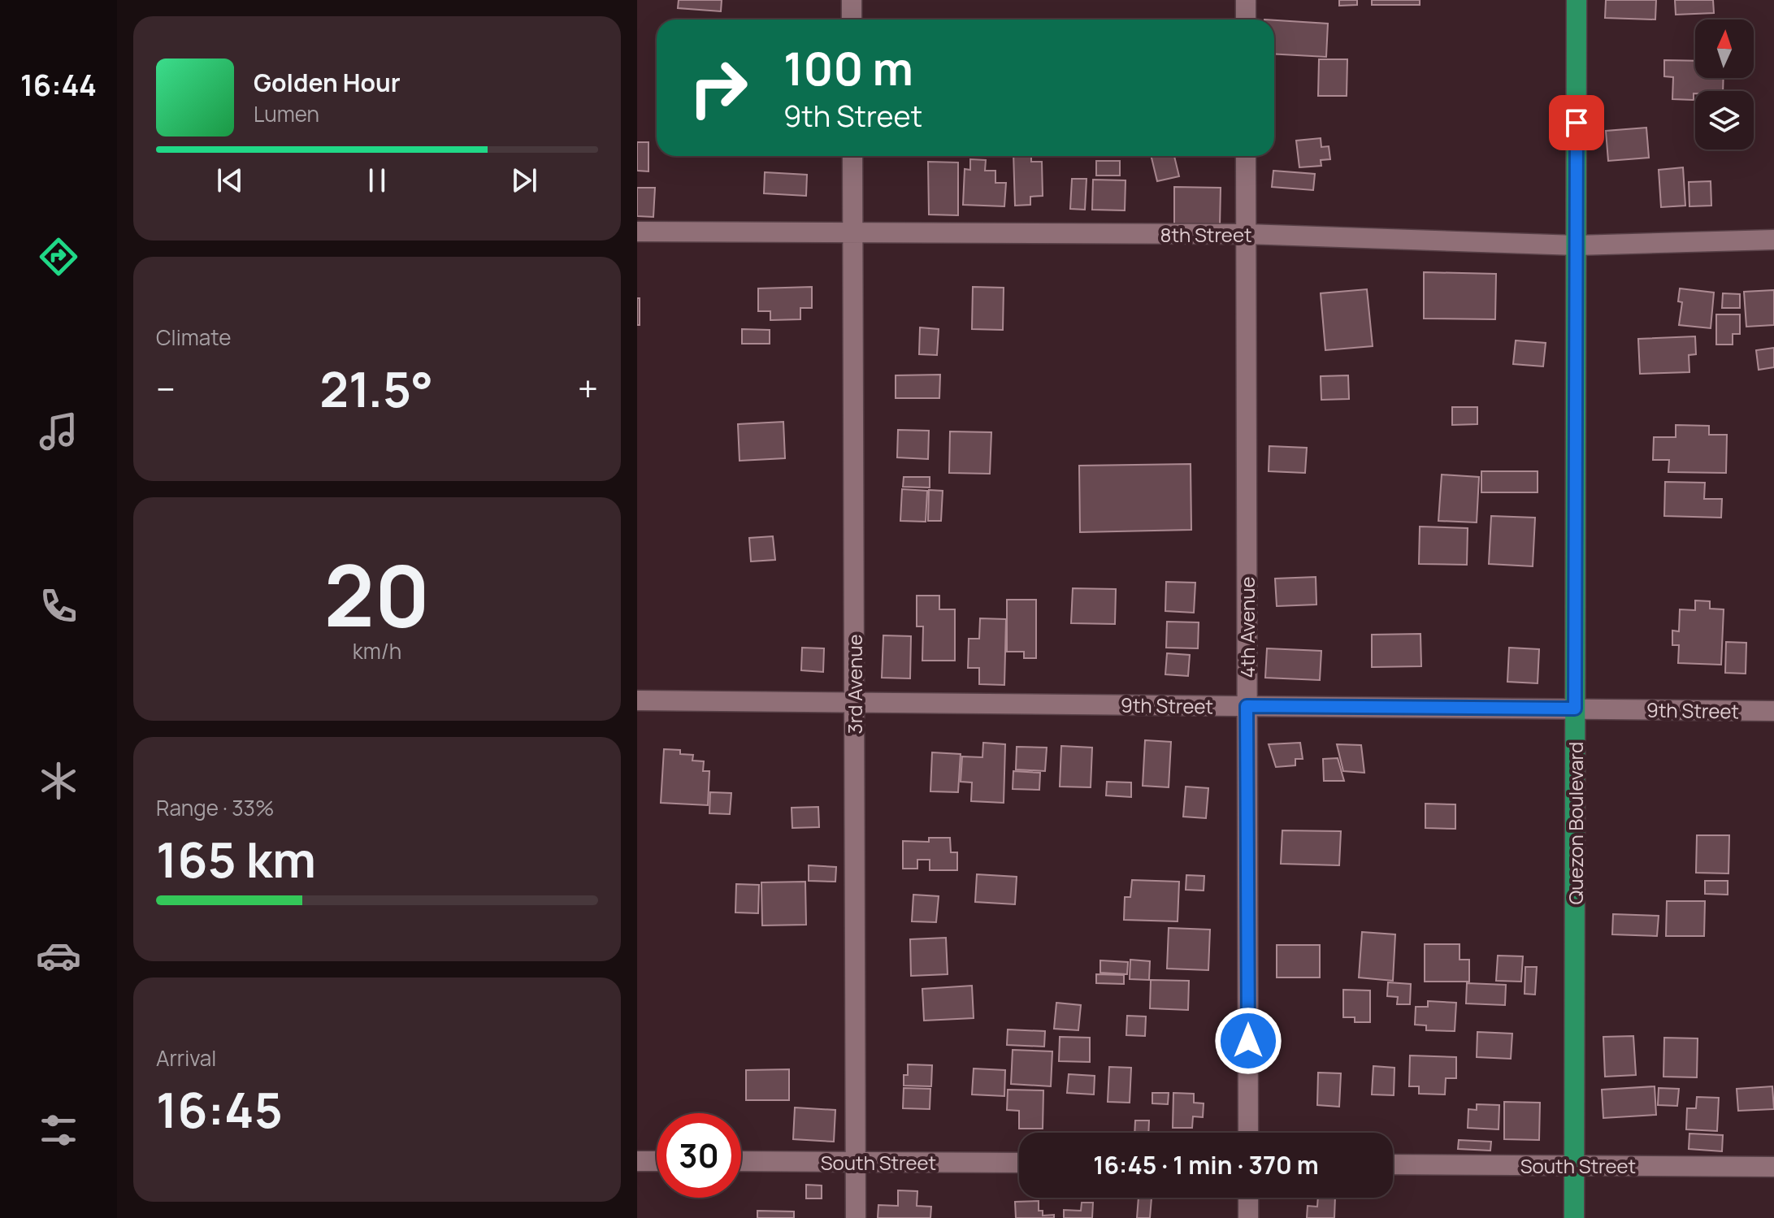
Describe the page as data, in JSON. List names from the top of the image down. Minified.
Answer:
{"streets":{"highway":["Quezon Boulevard"],"street":["8th Street","4th Avenue","3rd Avenue","9th Street","South Street"]},"crossings":[["8th Street","4th Avenue"],["8th Street","3rd Avenue"],["8th Street","Quezon Boulevard"],["4th Avenue","9th Street"],["3rd Avenue","9th Street"],["3rd Avenue","South Street"],["9th Street","Quezon Boulevard"],["Quezon Boulevard","South Street"]],"north":"top","page":{"tabs":"16:44","turn":["100 m","9th Street"],"song":["Golden Hour","Lumen"],"tile":["Climate",["20","km/h"],["Range · 33%","165 km"],["Arrival","16:45"]],"heat":["−","21.5°","+"],"limit":"30","trip":"16:45 · 1 min · 370 m"}}
